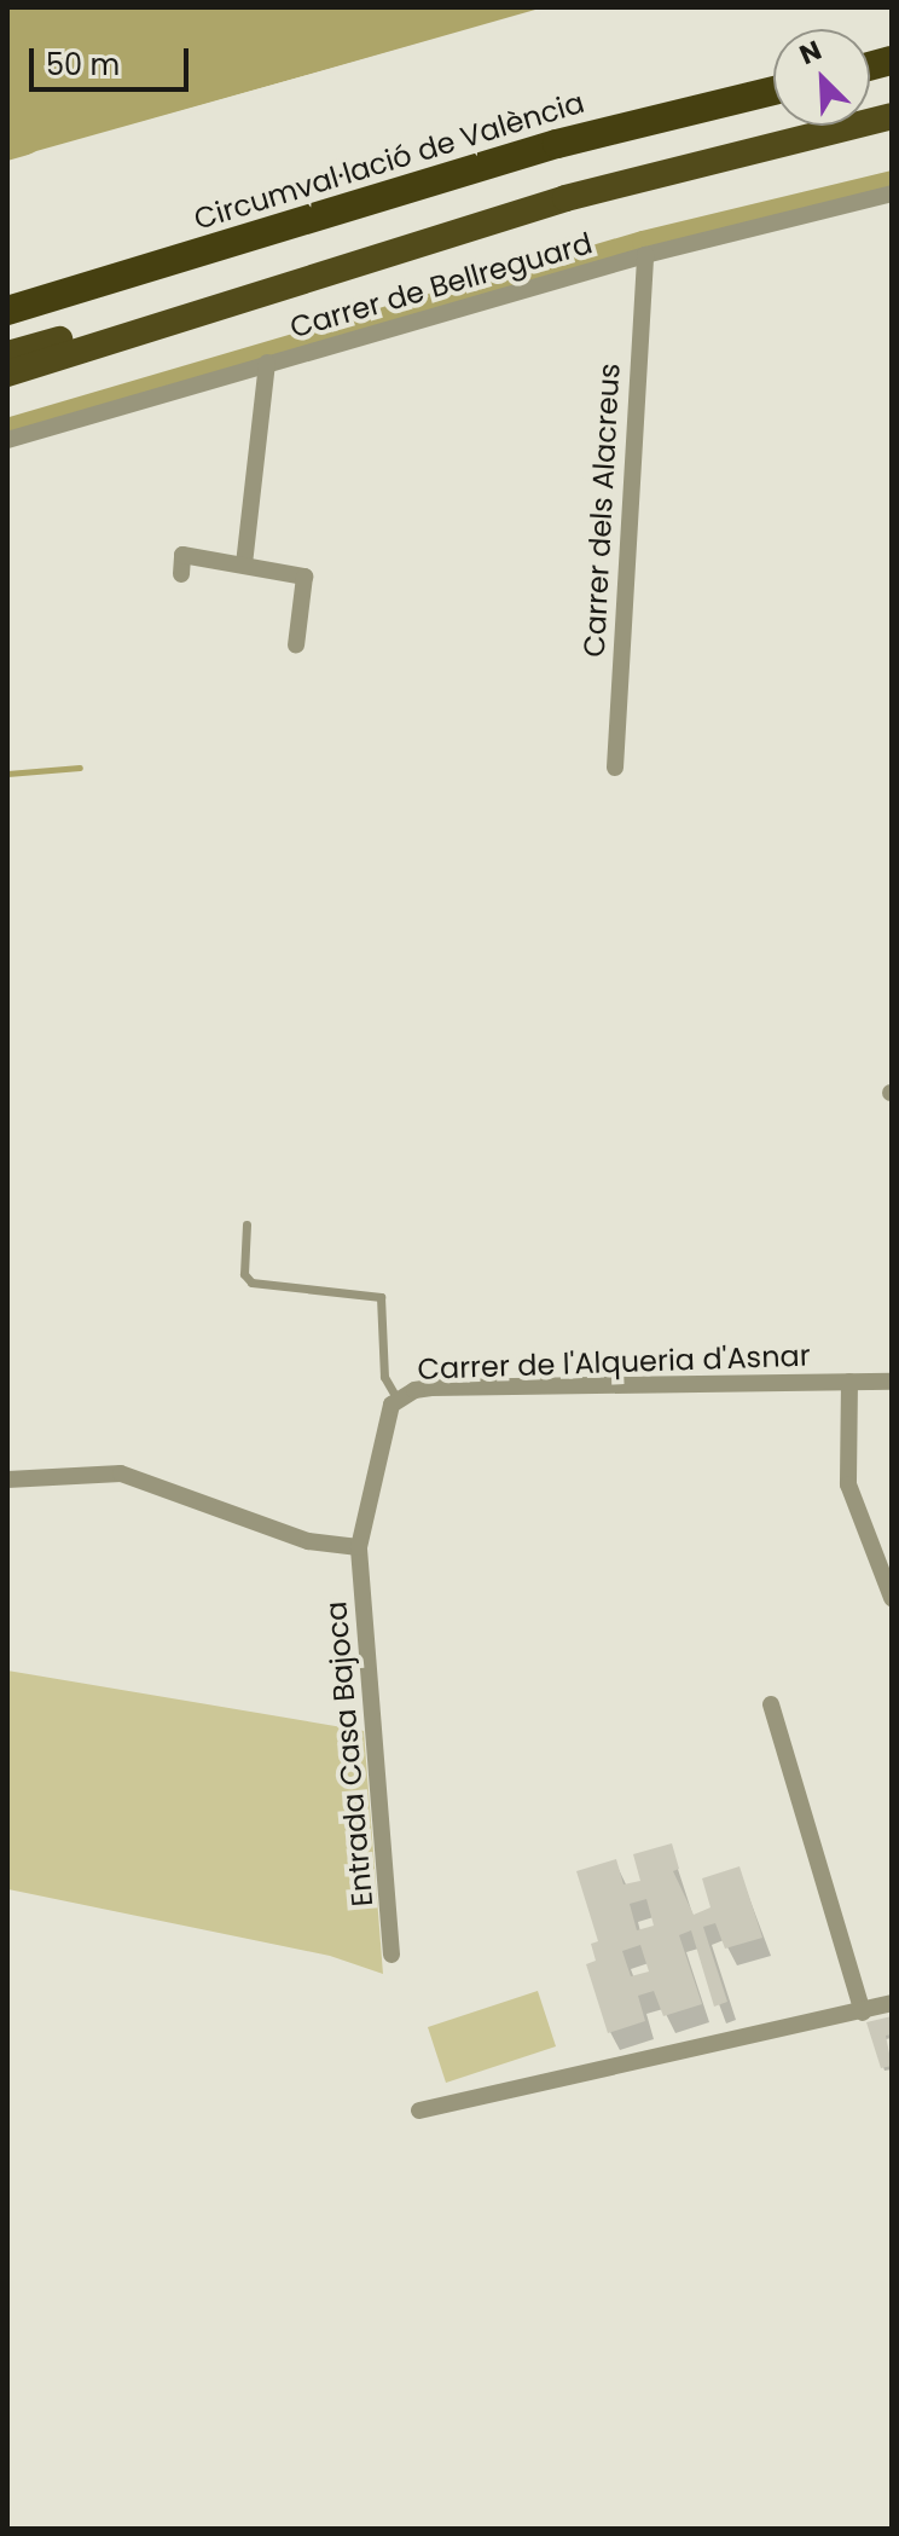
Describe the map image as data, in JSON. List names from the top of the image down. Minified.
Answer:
{"streets":{"highway":["Circumval·lació de València"],"street":["Carrer de Bellreguard","Carrer dels Alacreus","Carrer de l'Alqueria d'Asnar","Entrada Casa Bajoca"]},"crossings":[["Carrer de Bellreguard","Carrer dels Alacreus"],["Carrer de l'Alqueria d'Asnar","Entrada Casa Bajoca"]],"scale_bar":"50 m","north":"top left"}
